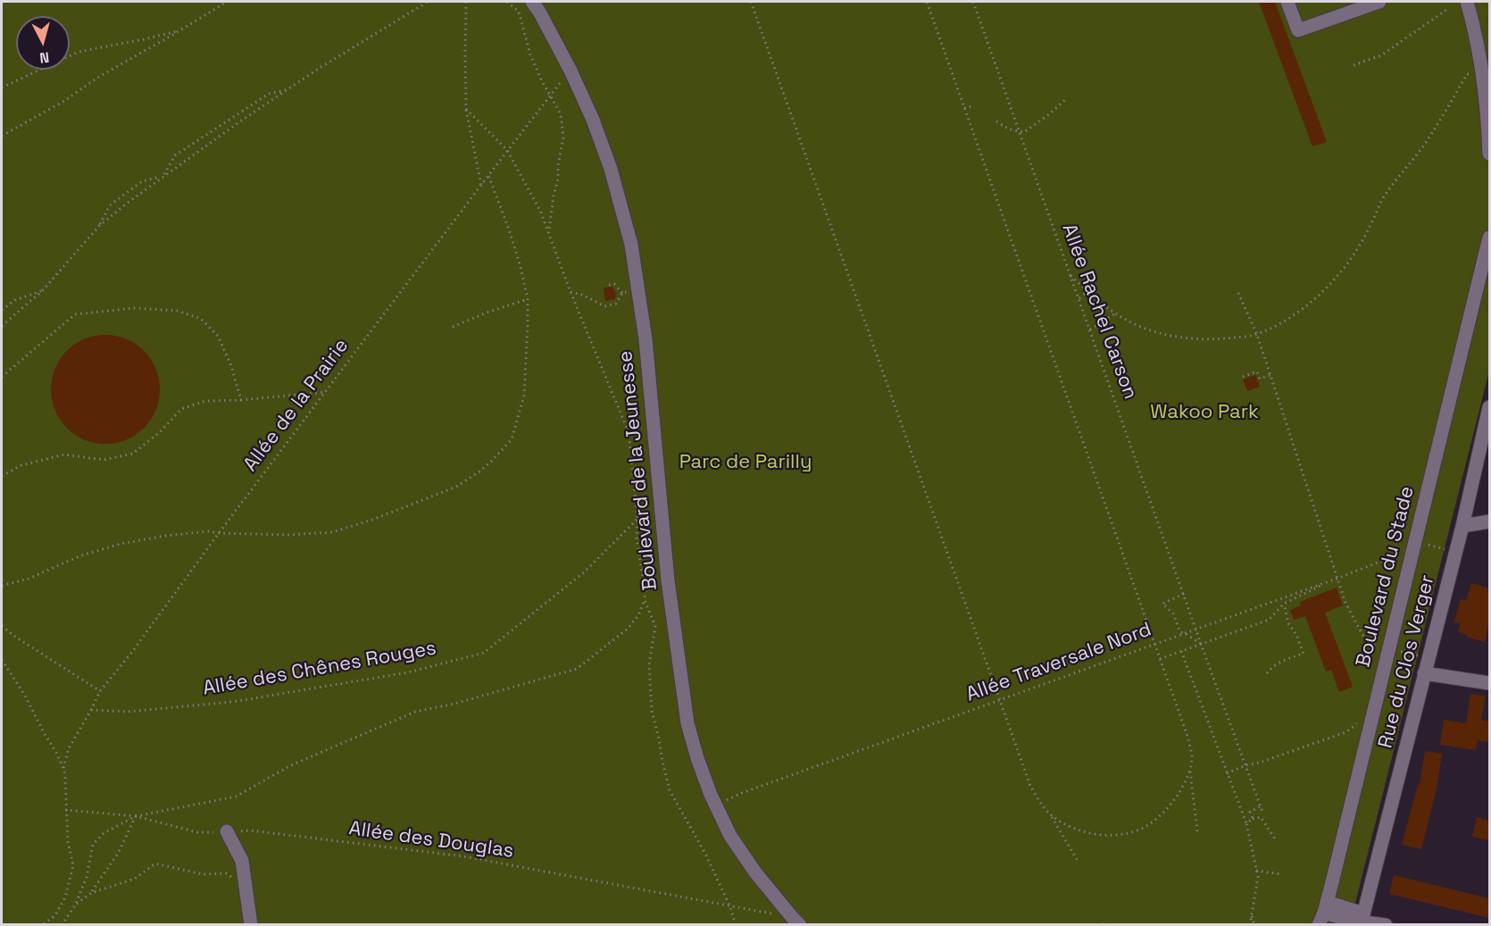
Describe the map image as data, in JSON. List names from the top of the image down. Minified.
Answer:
{"streets":{"street":["Boulevard de la Jeunesse","Boulevard du Stade","Rue du Clos Verger"],"path":["Allée Rachel Carson","Allée de la Prairie","Allée Traversale Nord","Allée des Chênes Rouges","Allée des Douglas"]},"crossings":[["Allée Rachel Carson","Allée Traversale Nord"],["Allée de la Prairie","Boulevard de la Jeunesse"],["Allée de la Prairie","Allée des Chênes Rouges"],["Boulevard de la Jeunesse","Allée Traversale Nord"],["Boulevard de la Jeunesse","Allée des Chênes Rouges"],["Boulevard de la Jeunesse","Allée des Douglas"],["Boulevard du Stade","Allée Traversale Nord"]],"parks":["Wakoo Park","Parc de Parilly"],"north":"bottom"}
